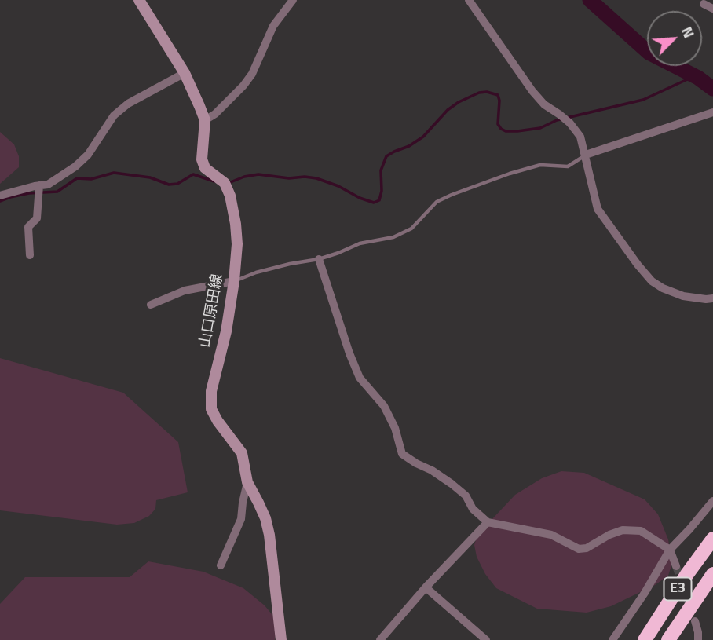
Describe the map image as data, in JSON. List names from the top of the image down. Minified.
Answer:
{"streets":{"highway":["E3"],"main road":["山口原田線"]},"north":"top right"}
